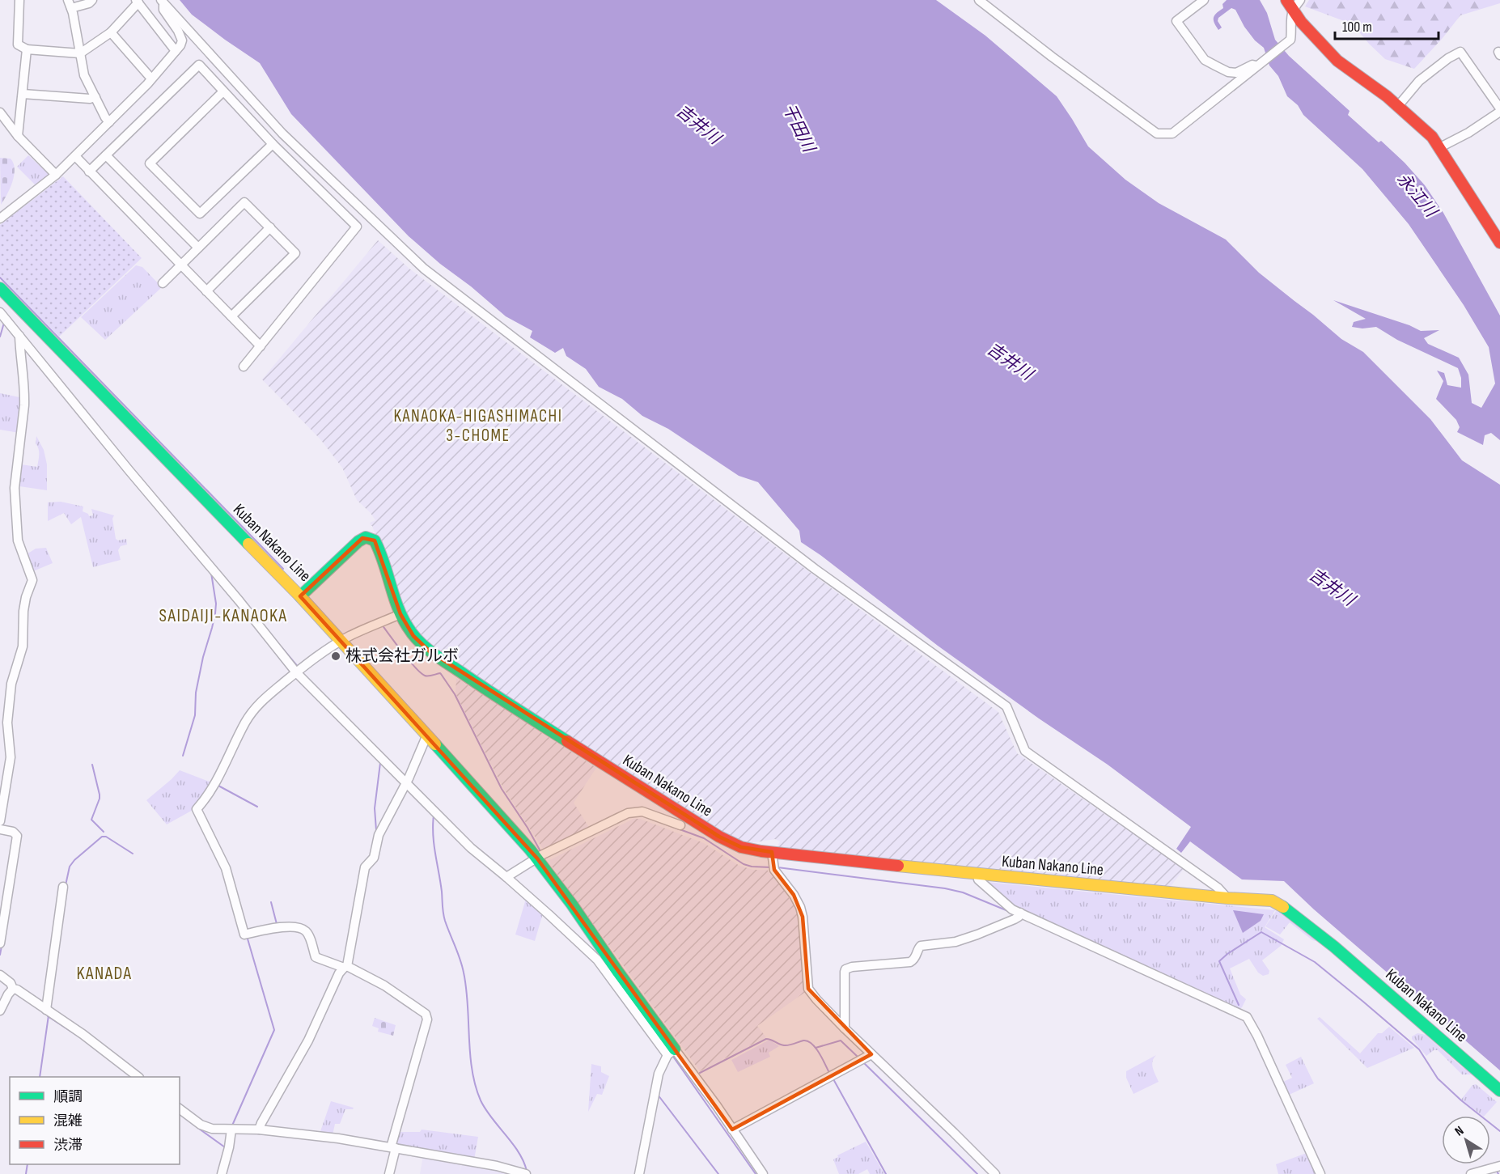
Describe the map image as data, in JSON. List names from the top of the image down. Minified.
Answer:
{"streets":{"main road":["Kuban Nakano Line"]},"districts":["KANAOKA-HIGASHIMACHI 3-CHOME","SAIDAIJI-KANAOKA","KANADA"],"water":["吉井川","干田川","永江川"],"places":["株式会社ガルボ"],"legend":["順調","混雑","渋滞"],"scale_bar":"100 m","north":"top left"}
